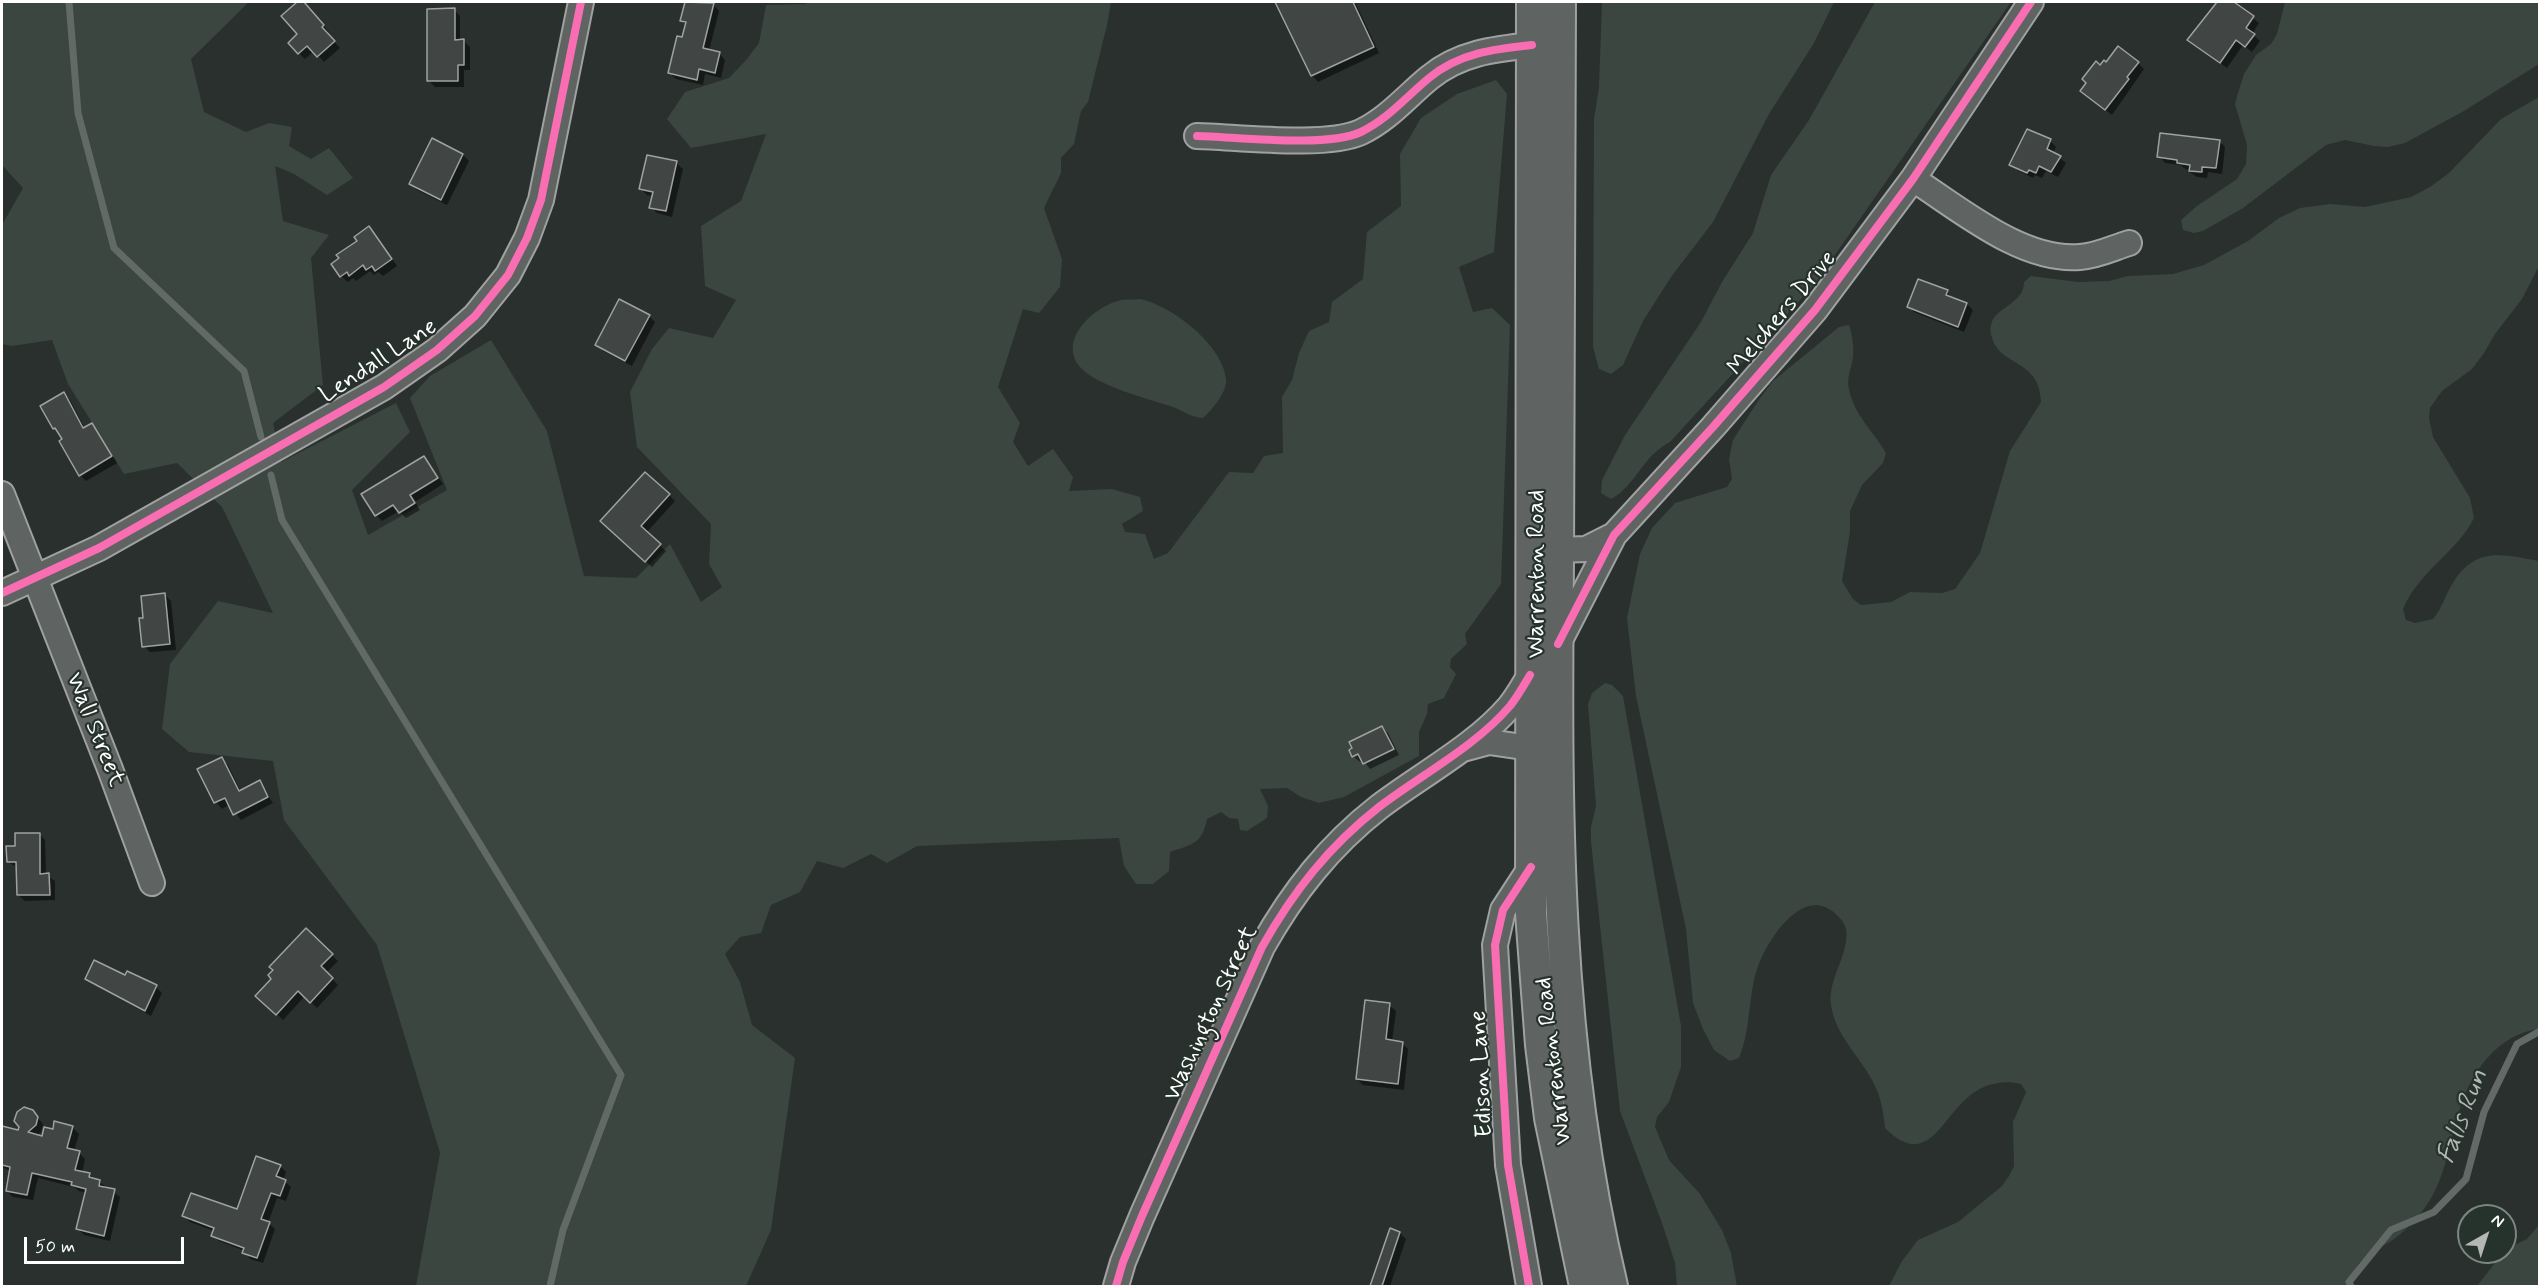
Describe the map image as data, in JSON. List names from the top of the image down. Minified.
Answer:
{"streets":{"main road":["Warrenton Road"],"street":["Melchers Drive","Lendall Lane","Wall Street","Washington Street","Edison Lane"]},"crossings":[["Melchers Drive","Warrenton Road"],["Lendall Lane","Wall Street"],["Warrenton Road","Washington Street"],["Warrenton Road","Edison Lane"]],"water":["Falls Run"],"scale_bar":"50 m","north":"top right"}
